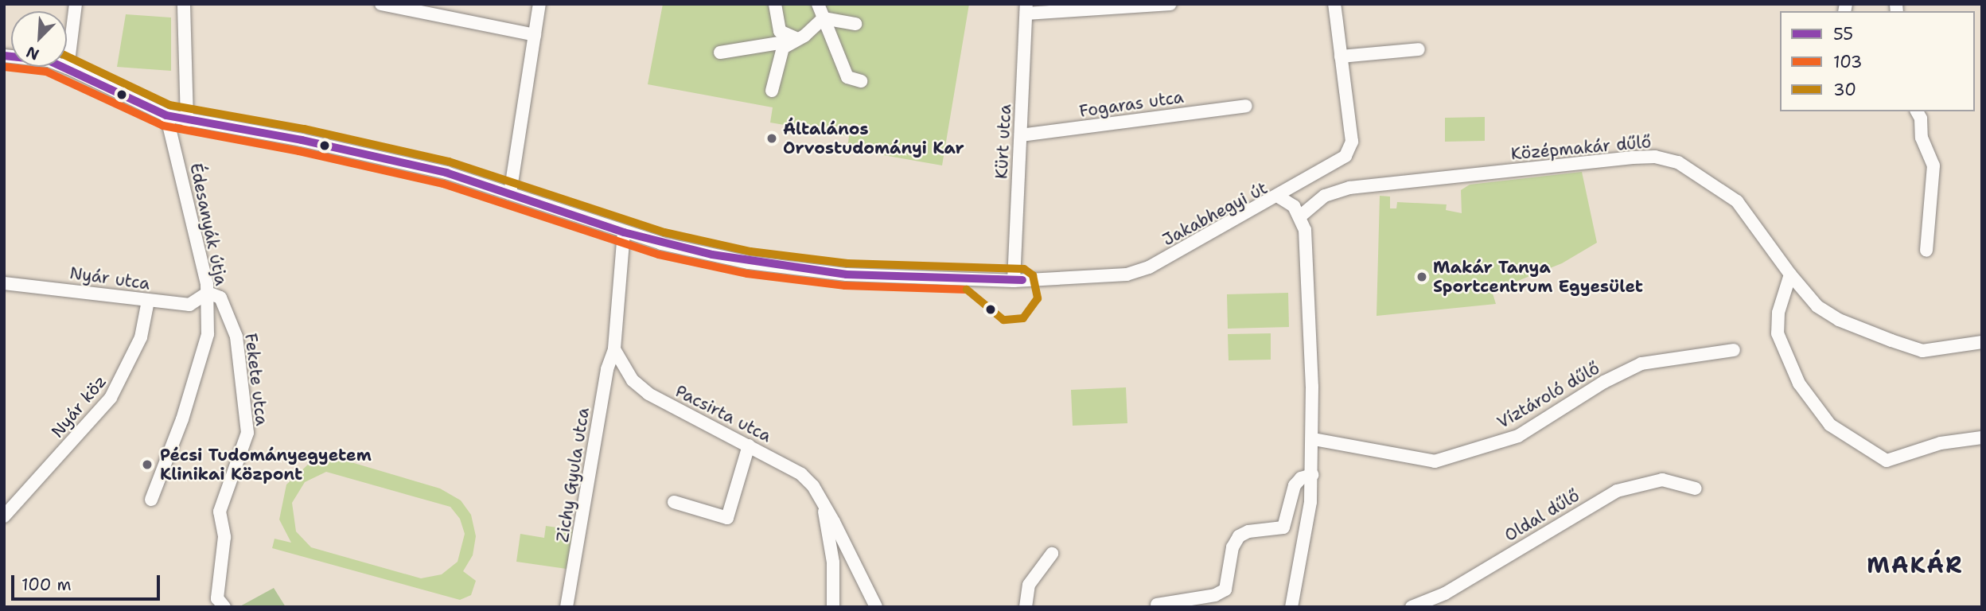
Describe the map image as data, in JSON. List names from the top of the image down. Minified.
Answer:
{"streets":{"street":["Fogaras utca","Kürt utca","Középmakár dűlő","Jakabhegyi út","Édesanyák útja","Nyár utca","Fekete utca","Víztároló dűlő","Nyár köz","Pacsirta utca","Zichy Gyula utca","Oldal dűlő"]},"crossings":[["Fogaras utca","Kürt utca"],["Kürt utca","Jakabhegyi út"],["Középmakár dűlő","Jakabhegyi út"],["Jakabhegyi út","Édesanyák útja"],["Édesanyák útja","Nyár utca"],["Édesanyák útja","Fekete utca"],["Nyár utca","Fekete utca"],["Nyár utca","Nyár köz"],["Pacsirta utca","Zichy Gyula utca"]],"districts":["MAKÁR"],"places":["Általános Orvostudományi Kar","Makár Tanya Sportcentrum Egyesület","Pécsi Tudományegyetem Klinikai Központ"],"lines":["transit line 55","transit line 30","transit line 103"],"legend":["55","103","30"],"scale_bar":"100 m","north":"bottom left"}
